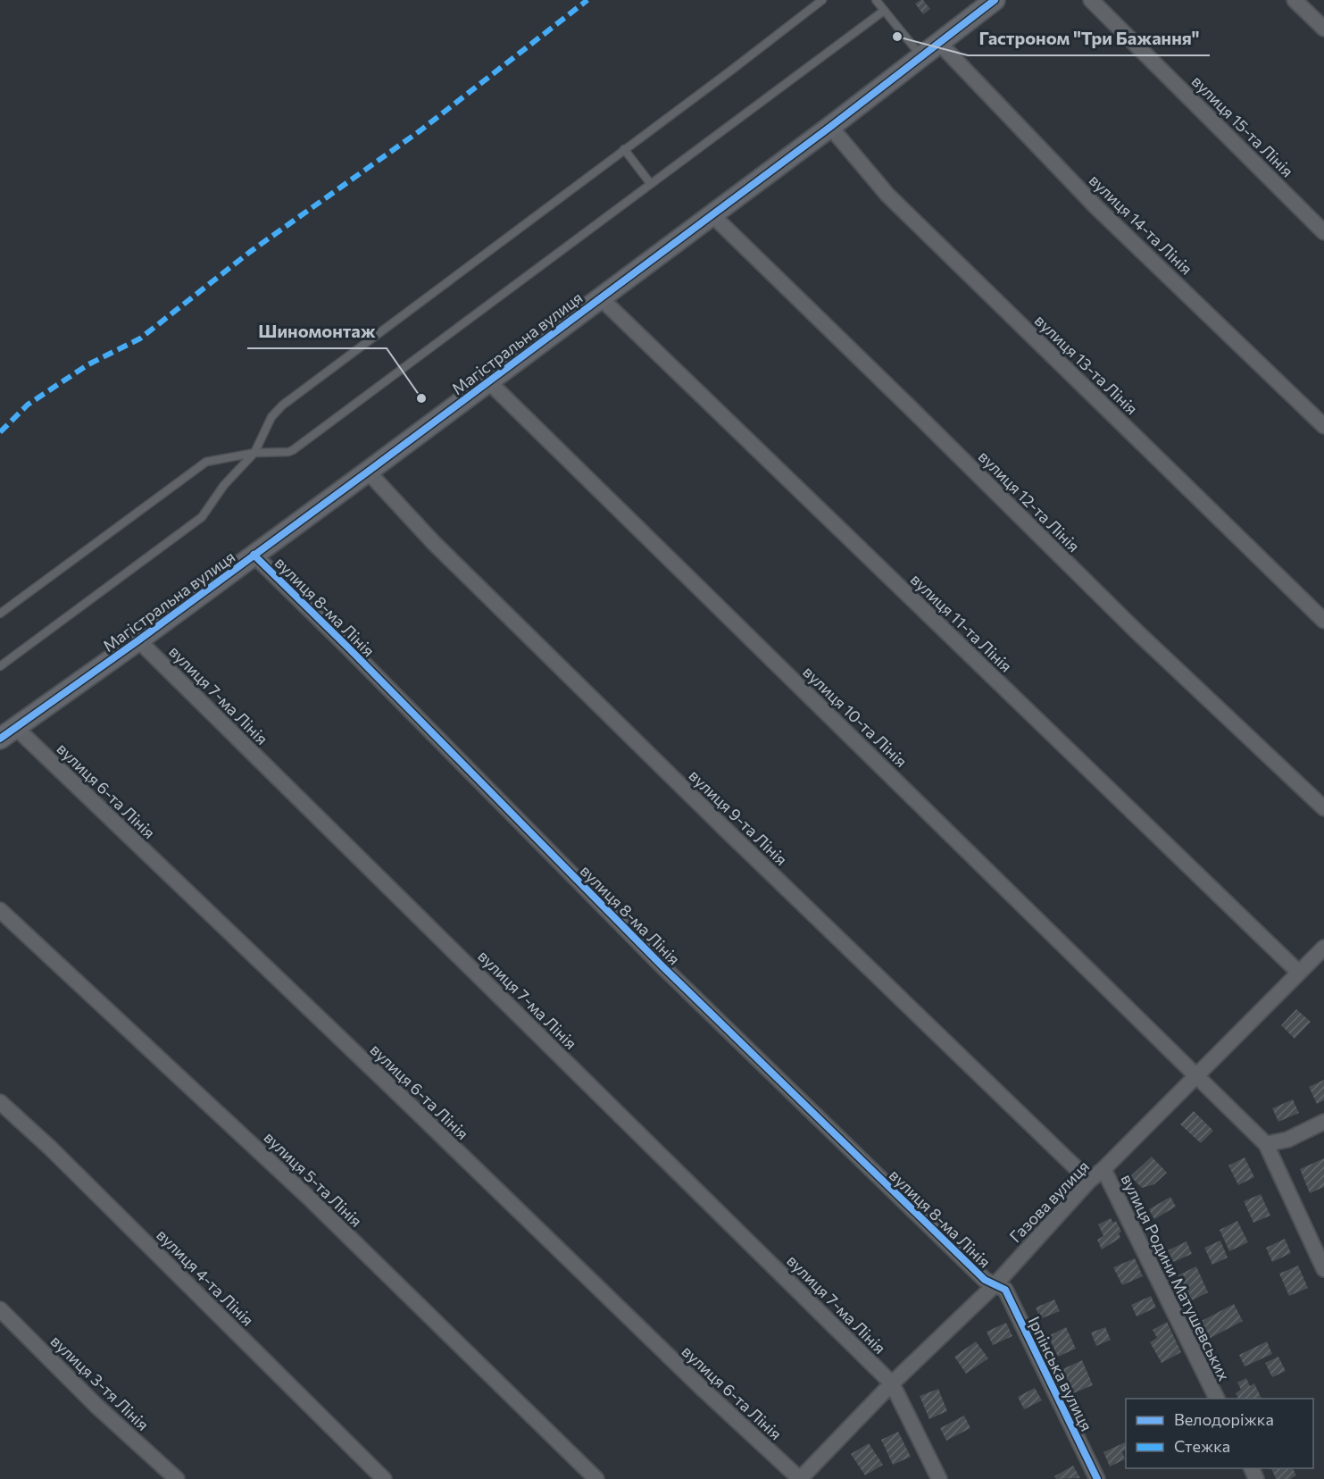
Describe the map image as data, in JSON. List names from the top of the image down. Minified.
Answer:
{"streets":{"street":["вулиця 15-та Лінія","вулиця 14-та Лінія","Магістральна вулиця","вулиця 13-та Лінія","вулиця 12-та Лінія","вулиця 8-ма Лінія","вулиця 11-та Лінія","вулиця 7-ма Лінія","вулиця 10-та Лінія","вулиця 6-та Лінія","вулиця 9-та Лінія","вулиця 5-та Лінія","Газова вулиця","вулиця 4-та Лінія","вулиця Родини Матушевських","Ірпінська вулиця","вулиця 3-тя Лінія"]},"crossings":[["вулиця 14-та Лінія","Магістральна вулиця"],["Магістральна вулиця","вулиця 13-та Лінія"],["Магістральна вулиця","вулиця 12-та Лінія"],["Магістральна вулиця","вулиця 8-ма Лінія"],["Магістральна вулиця","вулиця 11-та Лінія"],["Магістральна вулиця","вулиця 7-ма Лінія"],["Магістральна вулиця","вулиця 10-та Лінія"],["Магістральна вулиця","вулиця 6-та Лінія"],["Магістральна вулиця","вулиця 9-та Лінія"],["вулиця 8-ма Лінія","Газова вулиця"],["вулиця 8-ма Лінія","Ірпінська вулиця"],["вулиця 11-та Лінія","Газова вулиця"],["вулиця 7-ма Лінія","Газова вулиця"],["вулиця 10-та Лінія","Газова вулиця"],["вулиця 6-та Лінія","Газова вулиця"],["вулиця 9-та Лінія","Газова вулиця"],["Газова вулиця","вулиця Родини Матушевських"],["Газова вулиця","Ірпінська вулиця"]],"places":["Гастроном \"Три Бажання\"","Шиномонтаж"],"legend":["Велодоріжка","Стежка"]}
